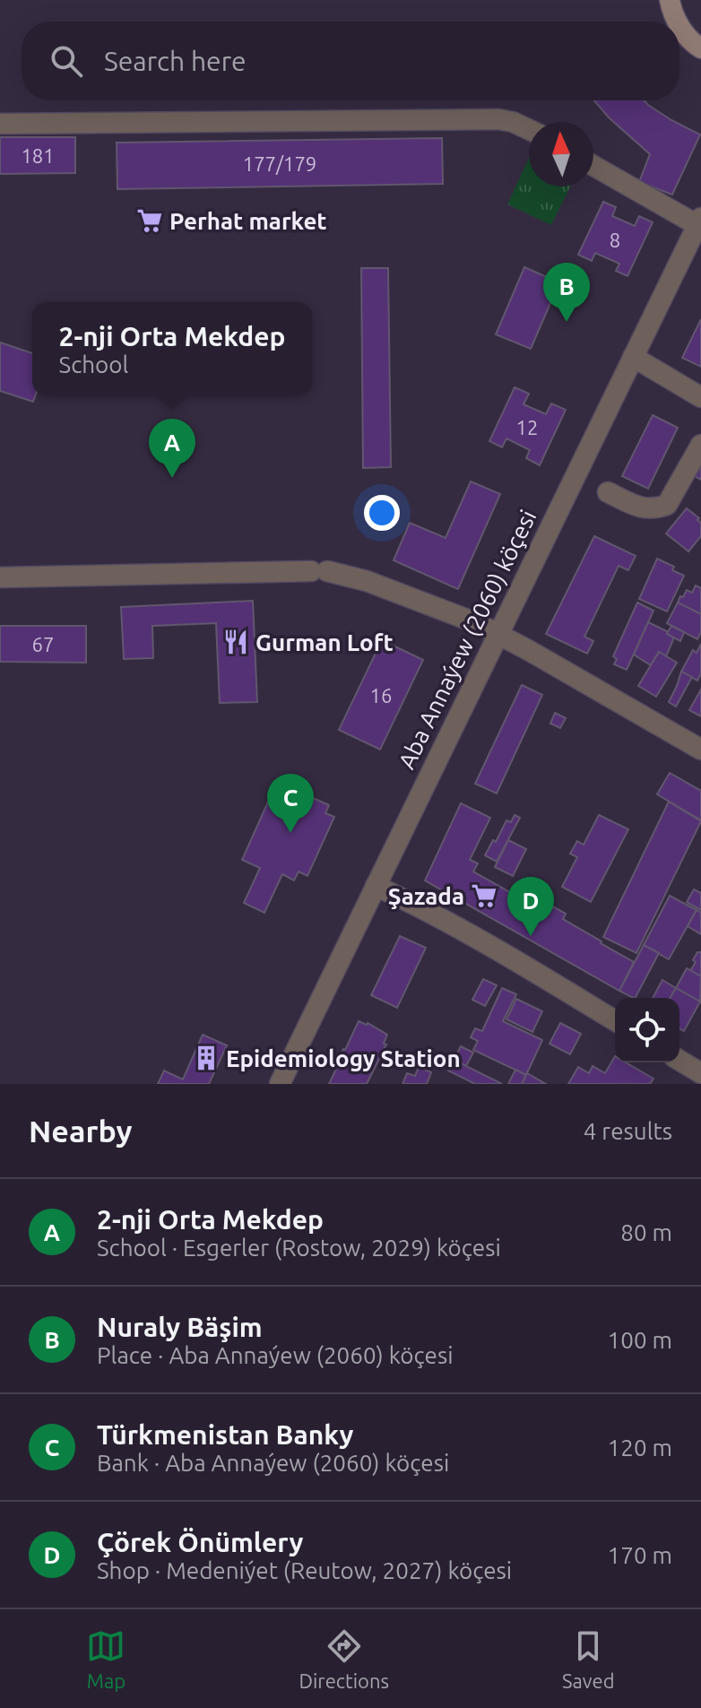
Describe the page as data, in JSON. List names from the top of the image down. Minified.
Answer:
{"streets":{"street":["Aba Annaýew (2060) köçesi"]},"places":{"supermarket":["Perhat market","Şazada"],"restaurant":["Gurman Loft"],"building":["Epidemiology Station"]},"house_numbers":["181","177/179","8","12","67","16"],"north":"top","page":{"search":"Search here","pins":["B","A","C","D"],"popup":["2-nji Orta Mekdep","School"],"heading":["Nearby","4 results"],"list":[{"mark":"A","name":"2-nji Orta Mekdep","note":"School · Esgerler (Rostow, 2029) köçesi","value":"80 m"},{"mark":"B","name":"Nuraly Bäşim","note":"Place · Aba Annaýew (2060) köçesi","value":"100 m"},{"mark":"C","name":"Türkmenistan Banky","note":"Bank · Aba Annaýew (2060) köçesi","value":"120 m"},{"mark":"D","name":"Çörek Önümlery","note":"Shop · Medeniýet (Reutow, 2027) köçesi","value":"170 m"}],"nav":["Map","Directions","Saved"]}}
